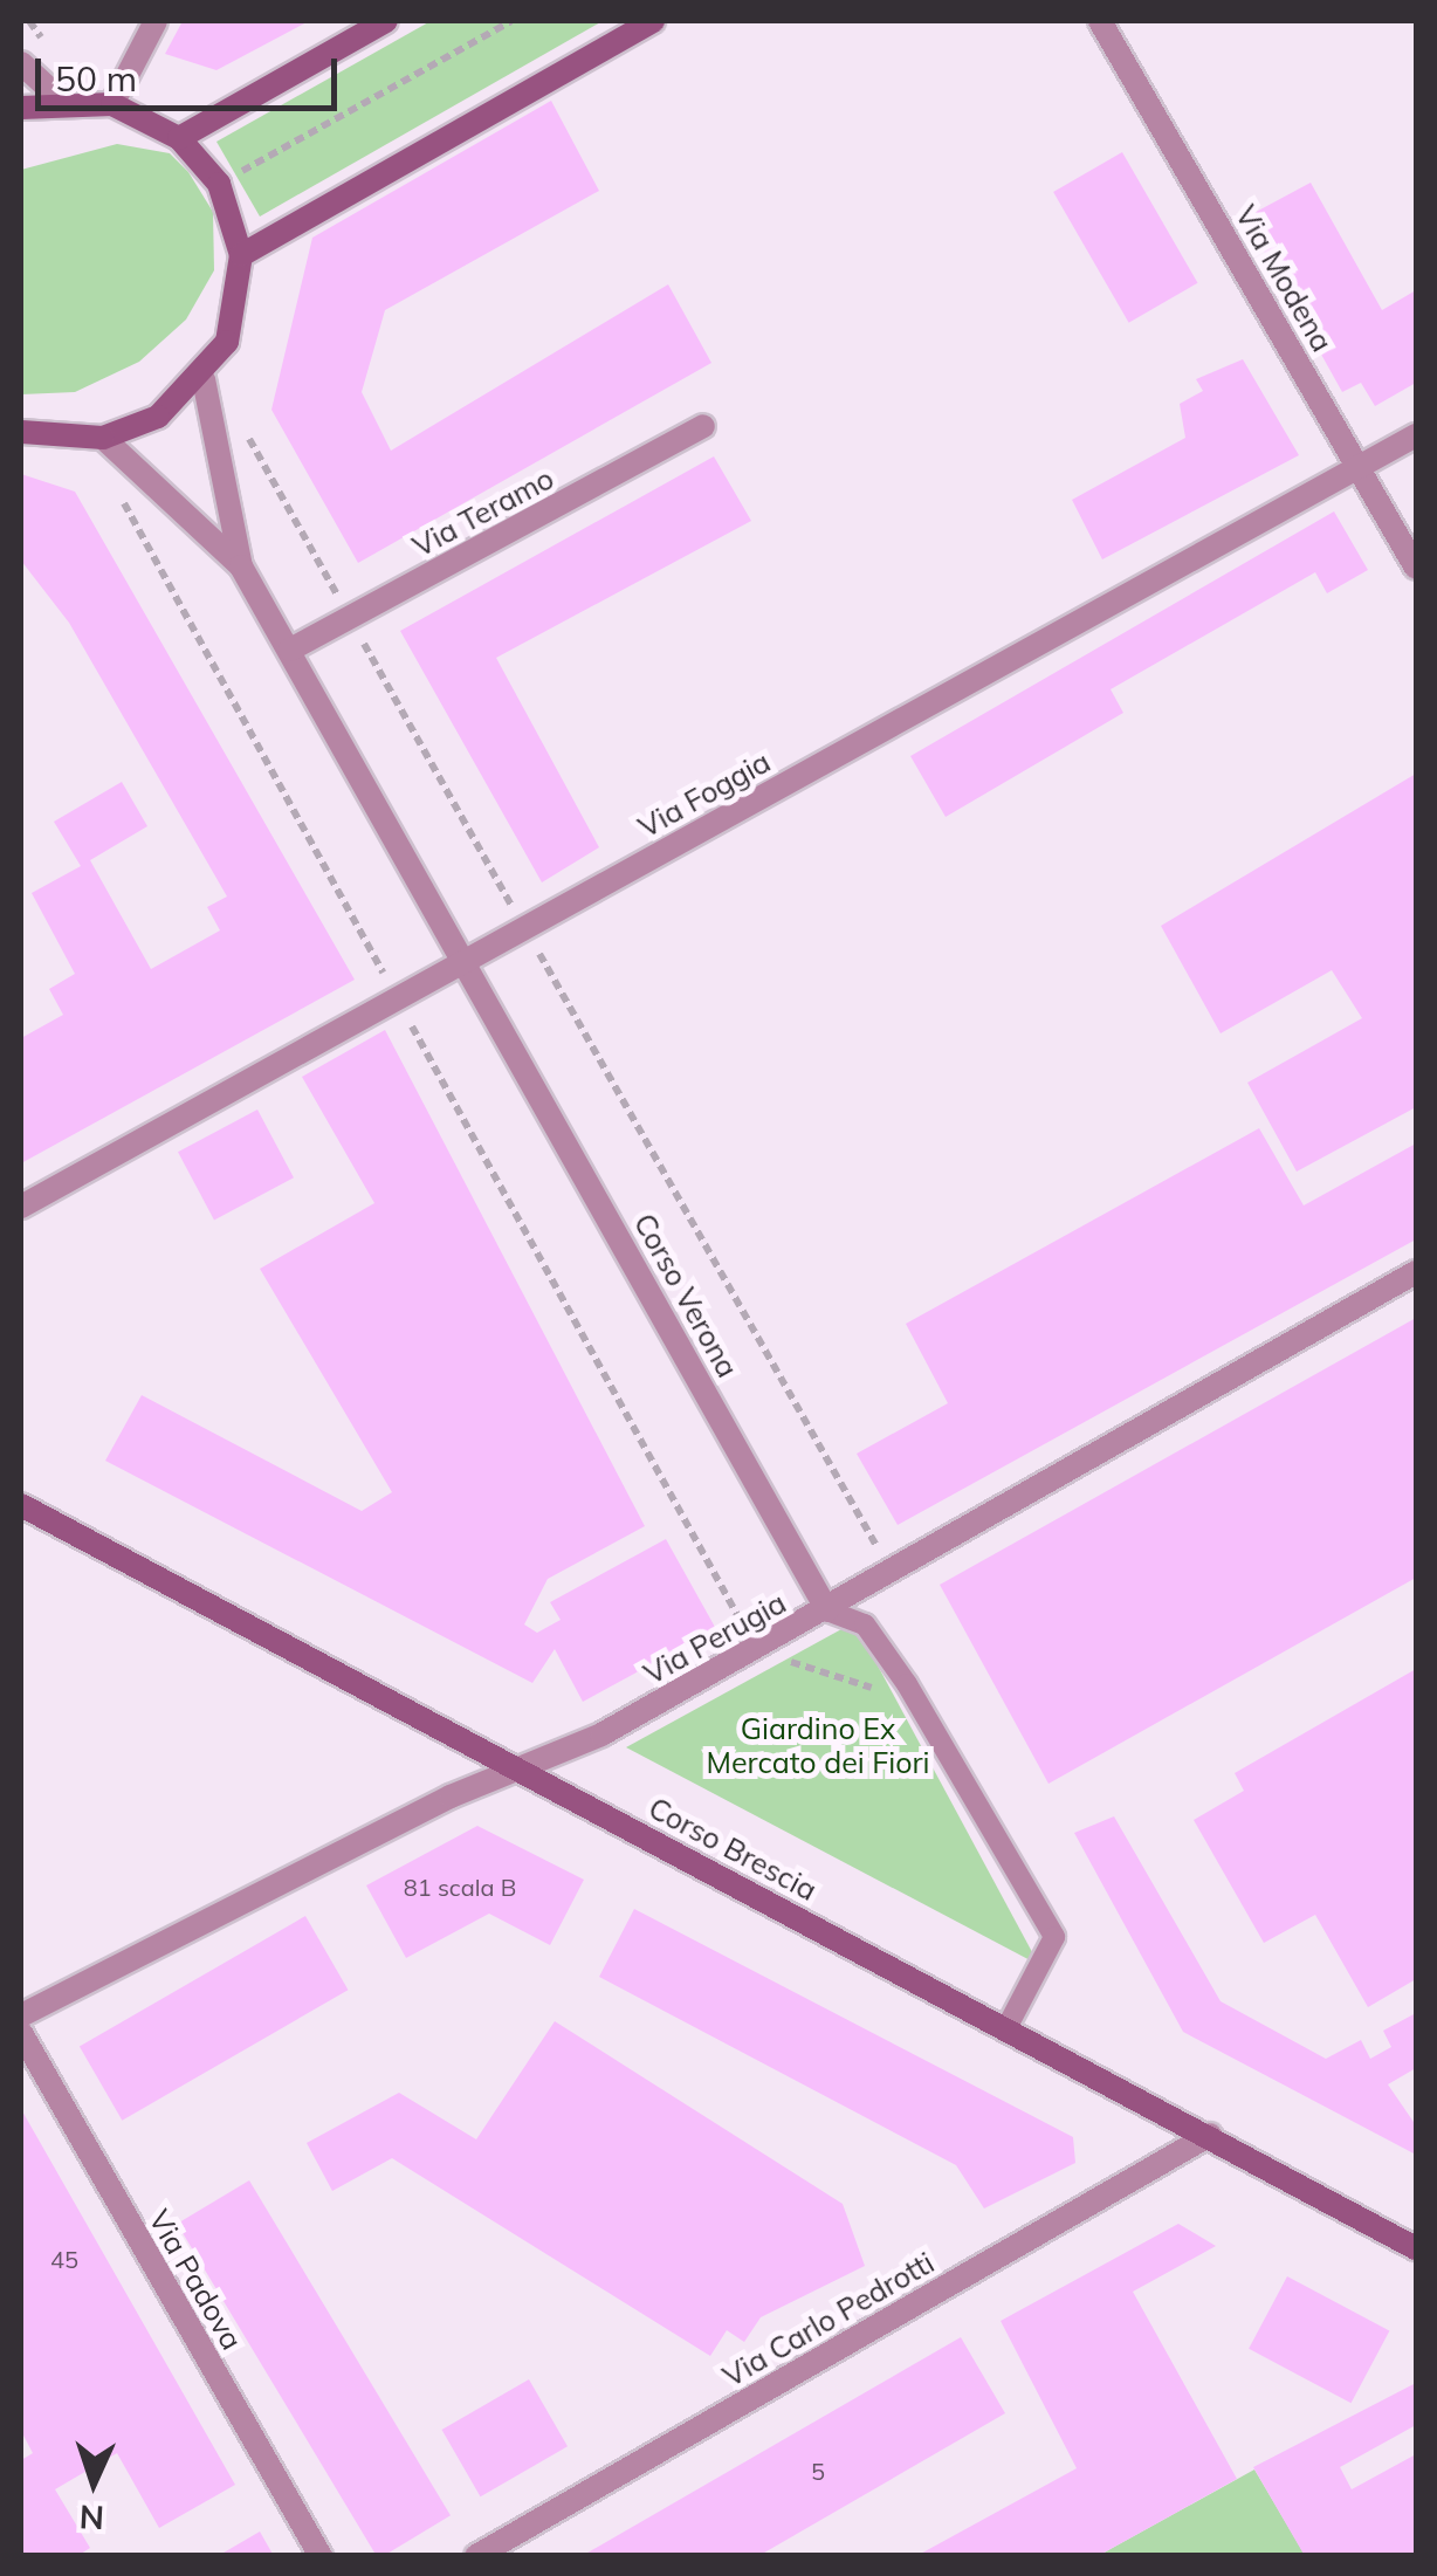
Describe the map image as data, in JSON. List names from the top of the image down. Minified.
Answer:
{"streets":{"street":["Via Modena","Via Teramo","Via Foggia","Corso Verona","Via Perugia","Corso Brescia","Via Padova","Via Carlo Pedrotti"]},"crossings":[["Via Modena","Via Foggia"],["Via Teramo","Corso Verona"],["Via Foggia","Corso Verona"],["Corso Verona","Via Perugia"],["Via Perugia","Corso Brescia"],["Corso Brescia","Via Carlo Pedrotti"]],"parks":["Giardino Ex Mercato dei Fiori"],"house_numbers":["81 scala B","45","5"],"scale_bar":"50 m","north":"bottom"}
